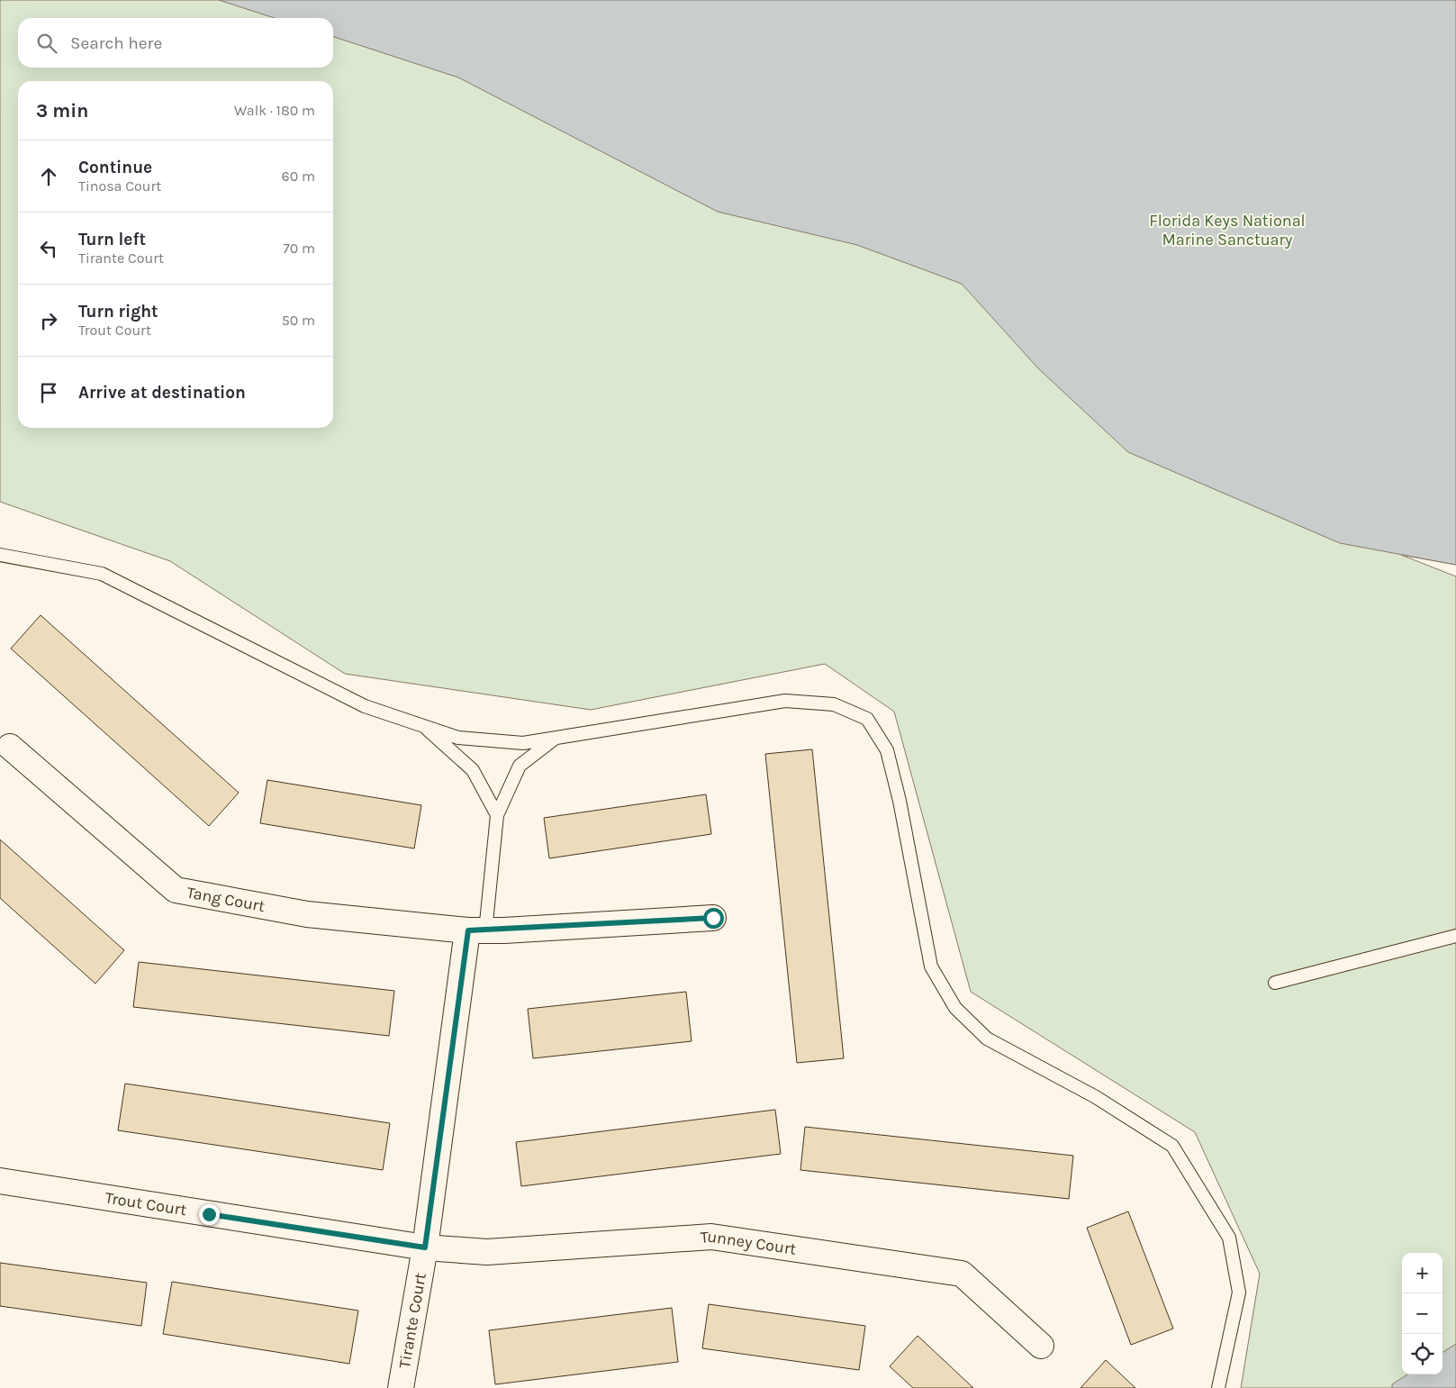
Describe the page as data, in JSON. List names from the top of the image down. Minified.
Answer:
{"streets":{"street":["Tang Court","Trout Court","Tunney Court","Tirante Court"]},"crossings":[["Tang Court","Tirante Court"],["Trout Court","Tunney Court"],["Trout Court","Tirante Court"],["Tunney Court","Tirante Court"]],"parks":["Florida Keys National Marine Sanctuary"],"page":{"search":"Search here","heading":["3 min","Walk · 180 m"],"list":[["Continue","Tinosa Court","60 m"],["Turn left","Tirante Court","70 m"],["Turn right","Trout Court","50 m"],"Arrive at destination"],"map_buttons":["+","−"]}}
